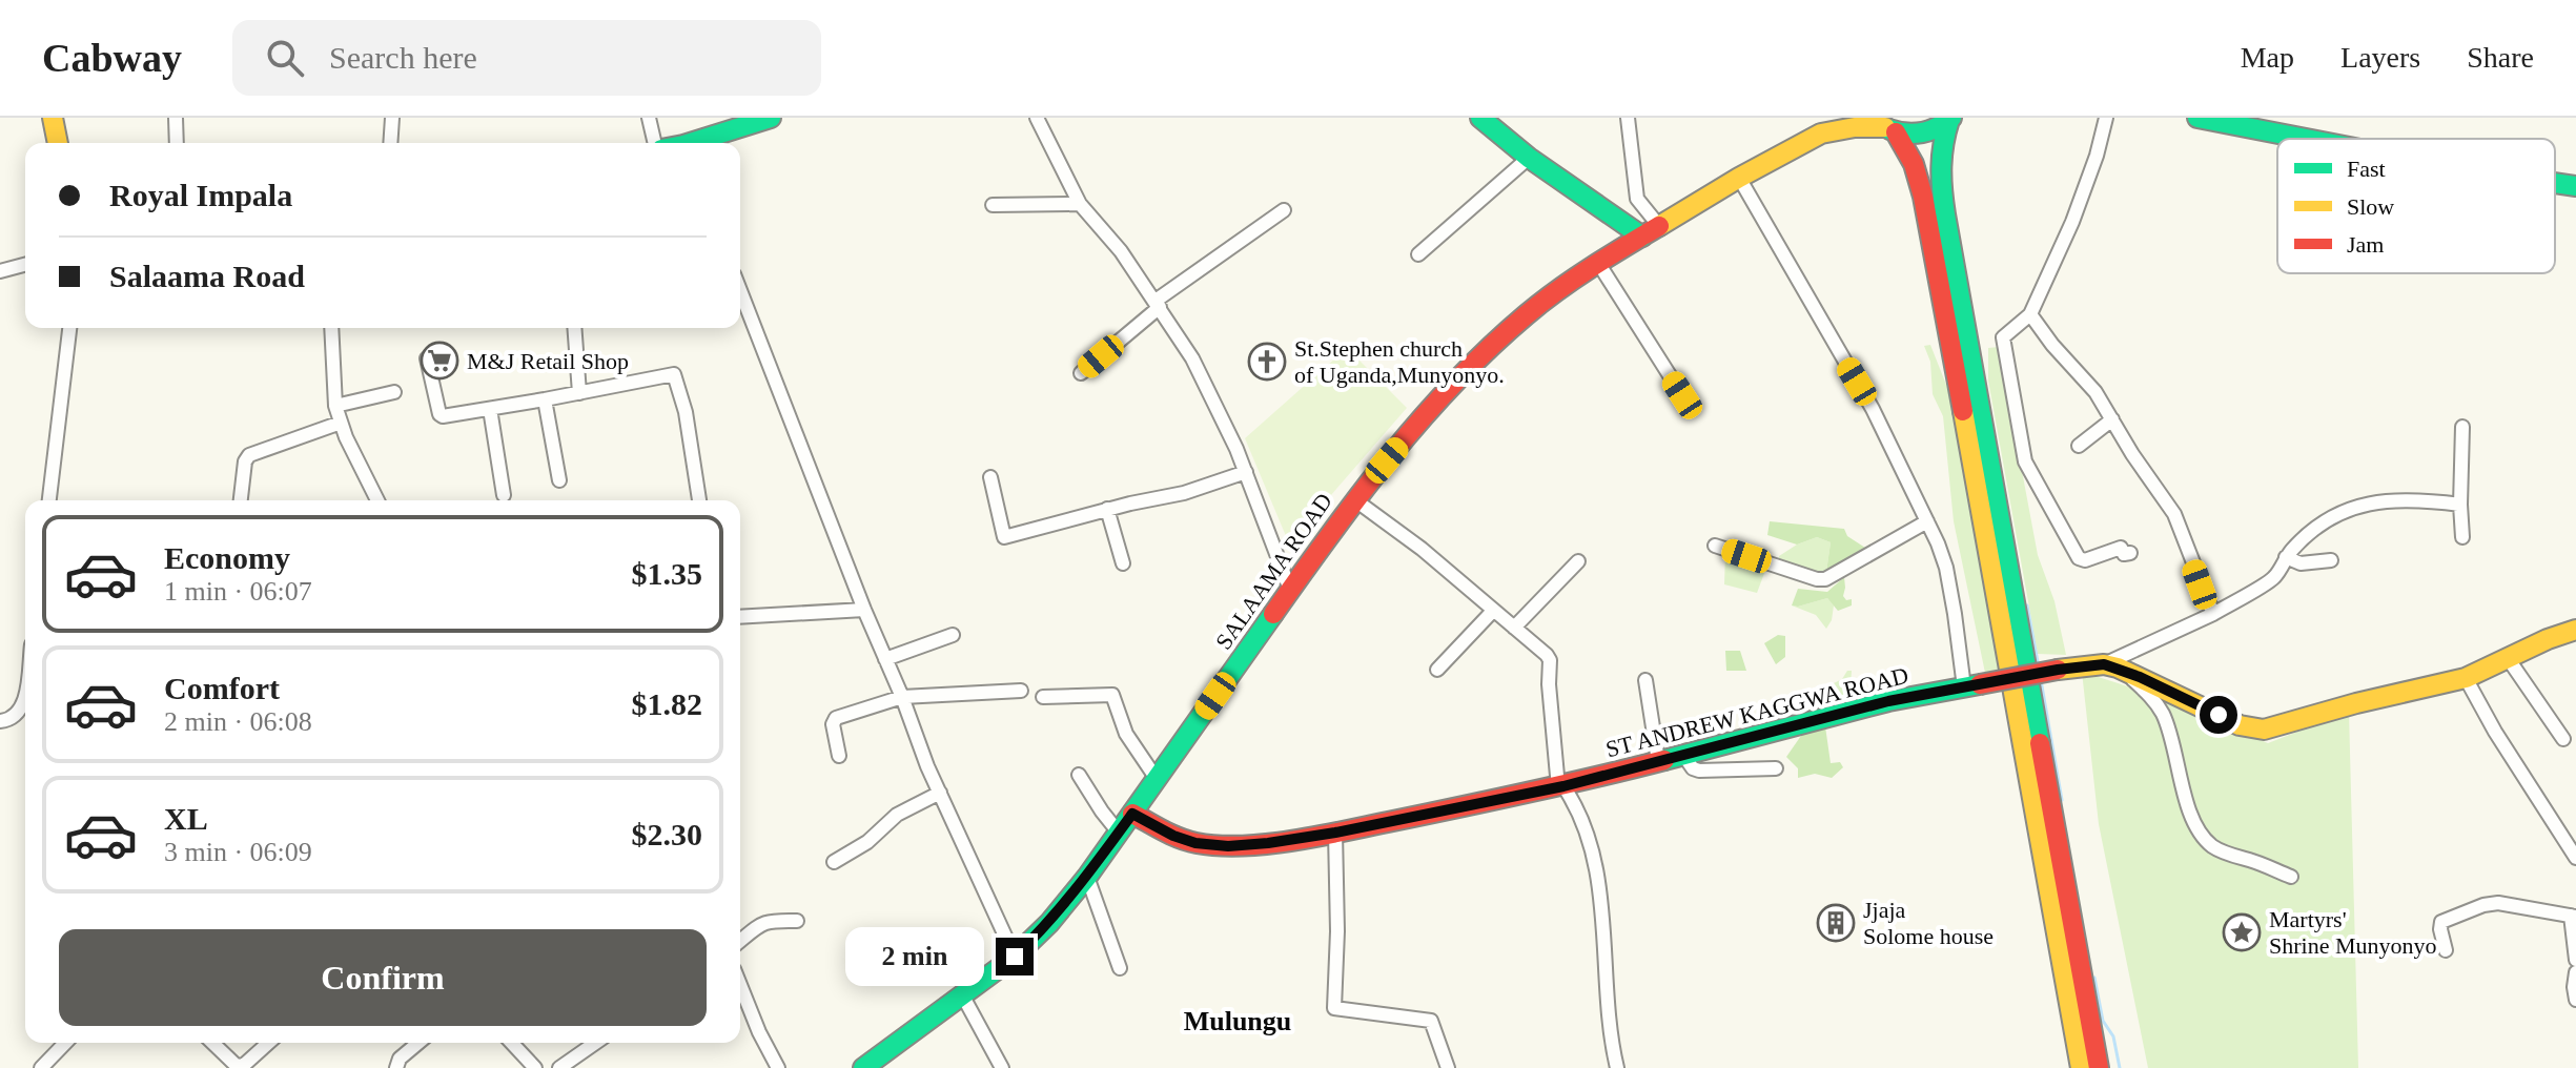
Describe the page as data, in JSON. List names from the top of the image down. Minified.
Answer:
{"streets":{"main road":["SALAAMA ROAD","ST ANDREW KAGGWA ROAD"]},"crossings":[["SALAAMA ROAD","ST ANDREW KAGGWA ROAD"]],"districts":["Mulungu"],"places":{"supermarket":["M&J Retail Shop"],"church":["St.Stephen church of Uganda,Munyonyo."],"building":["Jjaja Solome house"],"place":["Martyrs' Shrine Munyonyo"]},"legend":["Fast","Slow","Jam"],"page":{"header":"Cabway","search":"Search here","nav":["Map","Layers","Share"],"banner":["Royal Impala","Salaama Road"],"list":[{"name":"Economy","note":"1 min · 06:07","value":"$1.35"},{"name":"Comfort","note":"2 min · 06:08","value":"$1.82"},{"name":"XL","note":"3 min · 06:09","value":"$2.30"}],"buttons":"Confirm","bubble":"2 min"}}
